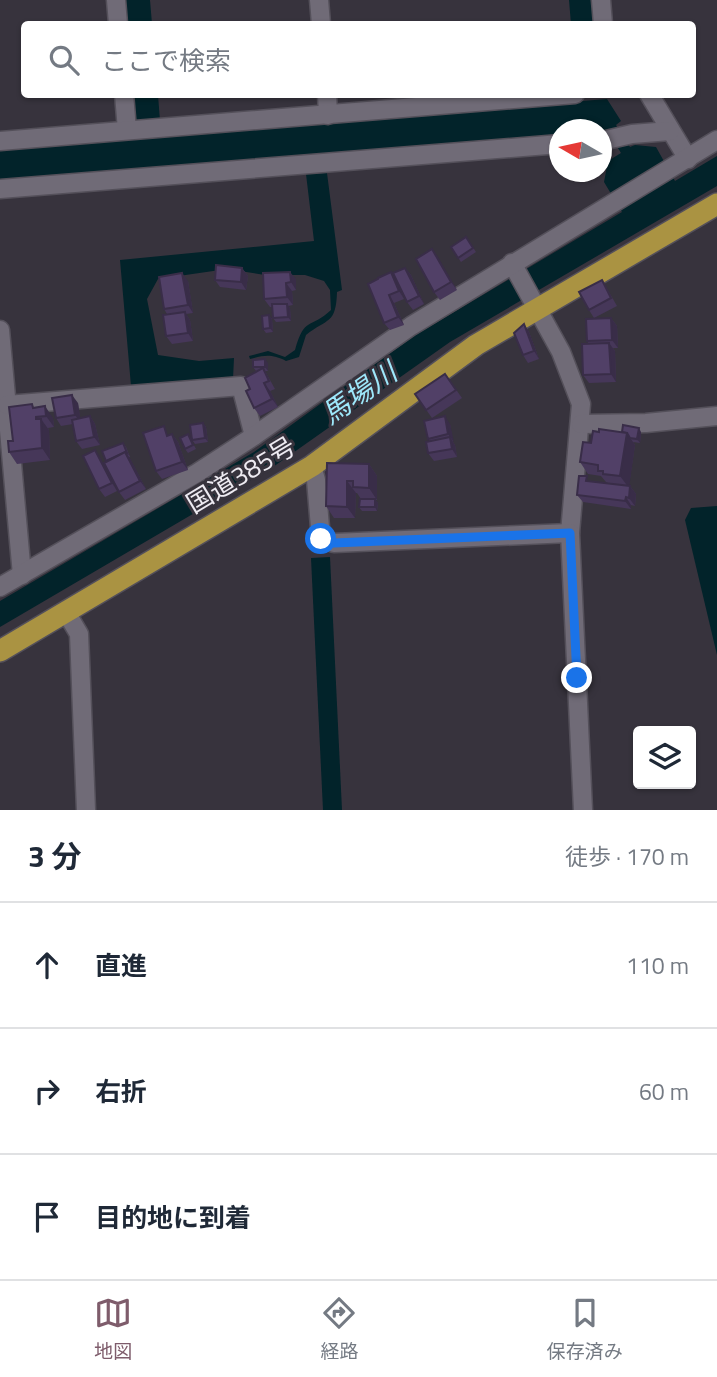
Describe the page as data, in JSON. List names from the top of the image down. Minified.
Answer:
{"streets":{"highway":["国道385号"]},"water":["馬場川"],"north":"left","page":{"search":"ここで検索","heading":["3 分","徒歩 · 170 m"],"list":[["直進","110 m"],["右折","60 m"],"目的地に到着"],"nav":["地図","経路","保存済み"]}}
